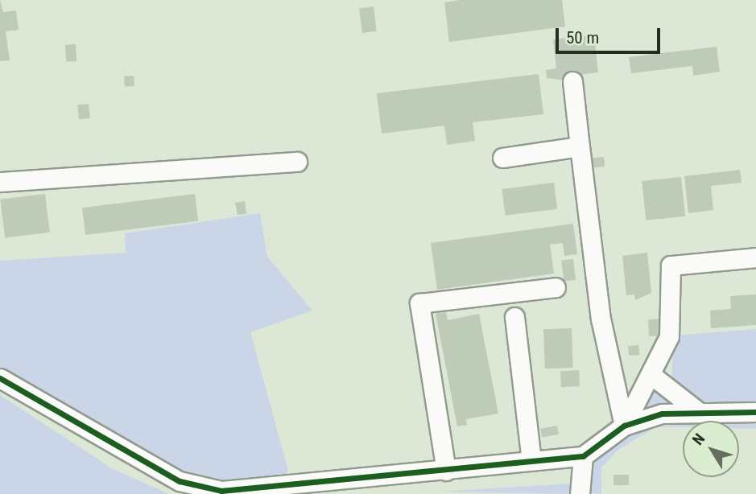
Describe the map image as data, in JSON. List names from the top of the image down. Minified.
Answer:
{"scale_bar":"50 m","north":"top left"}
